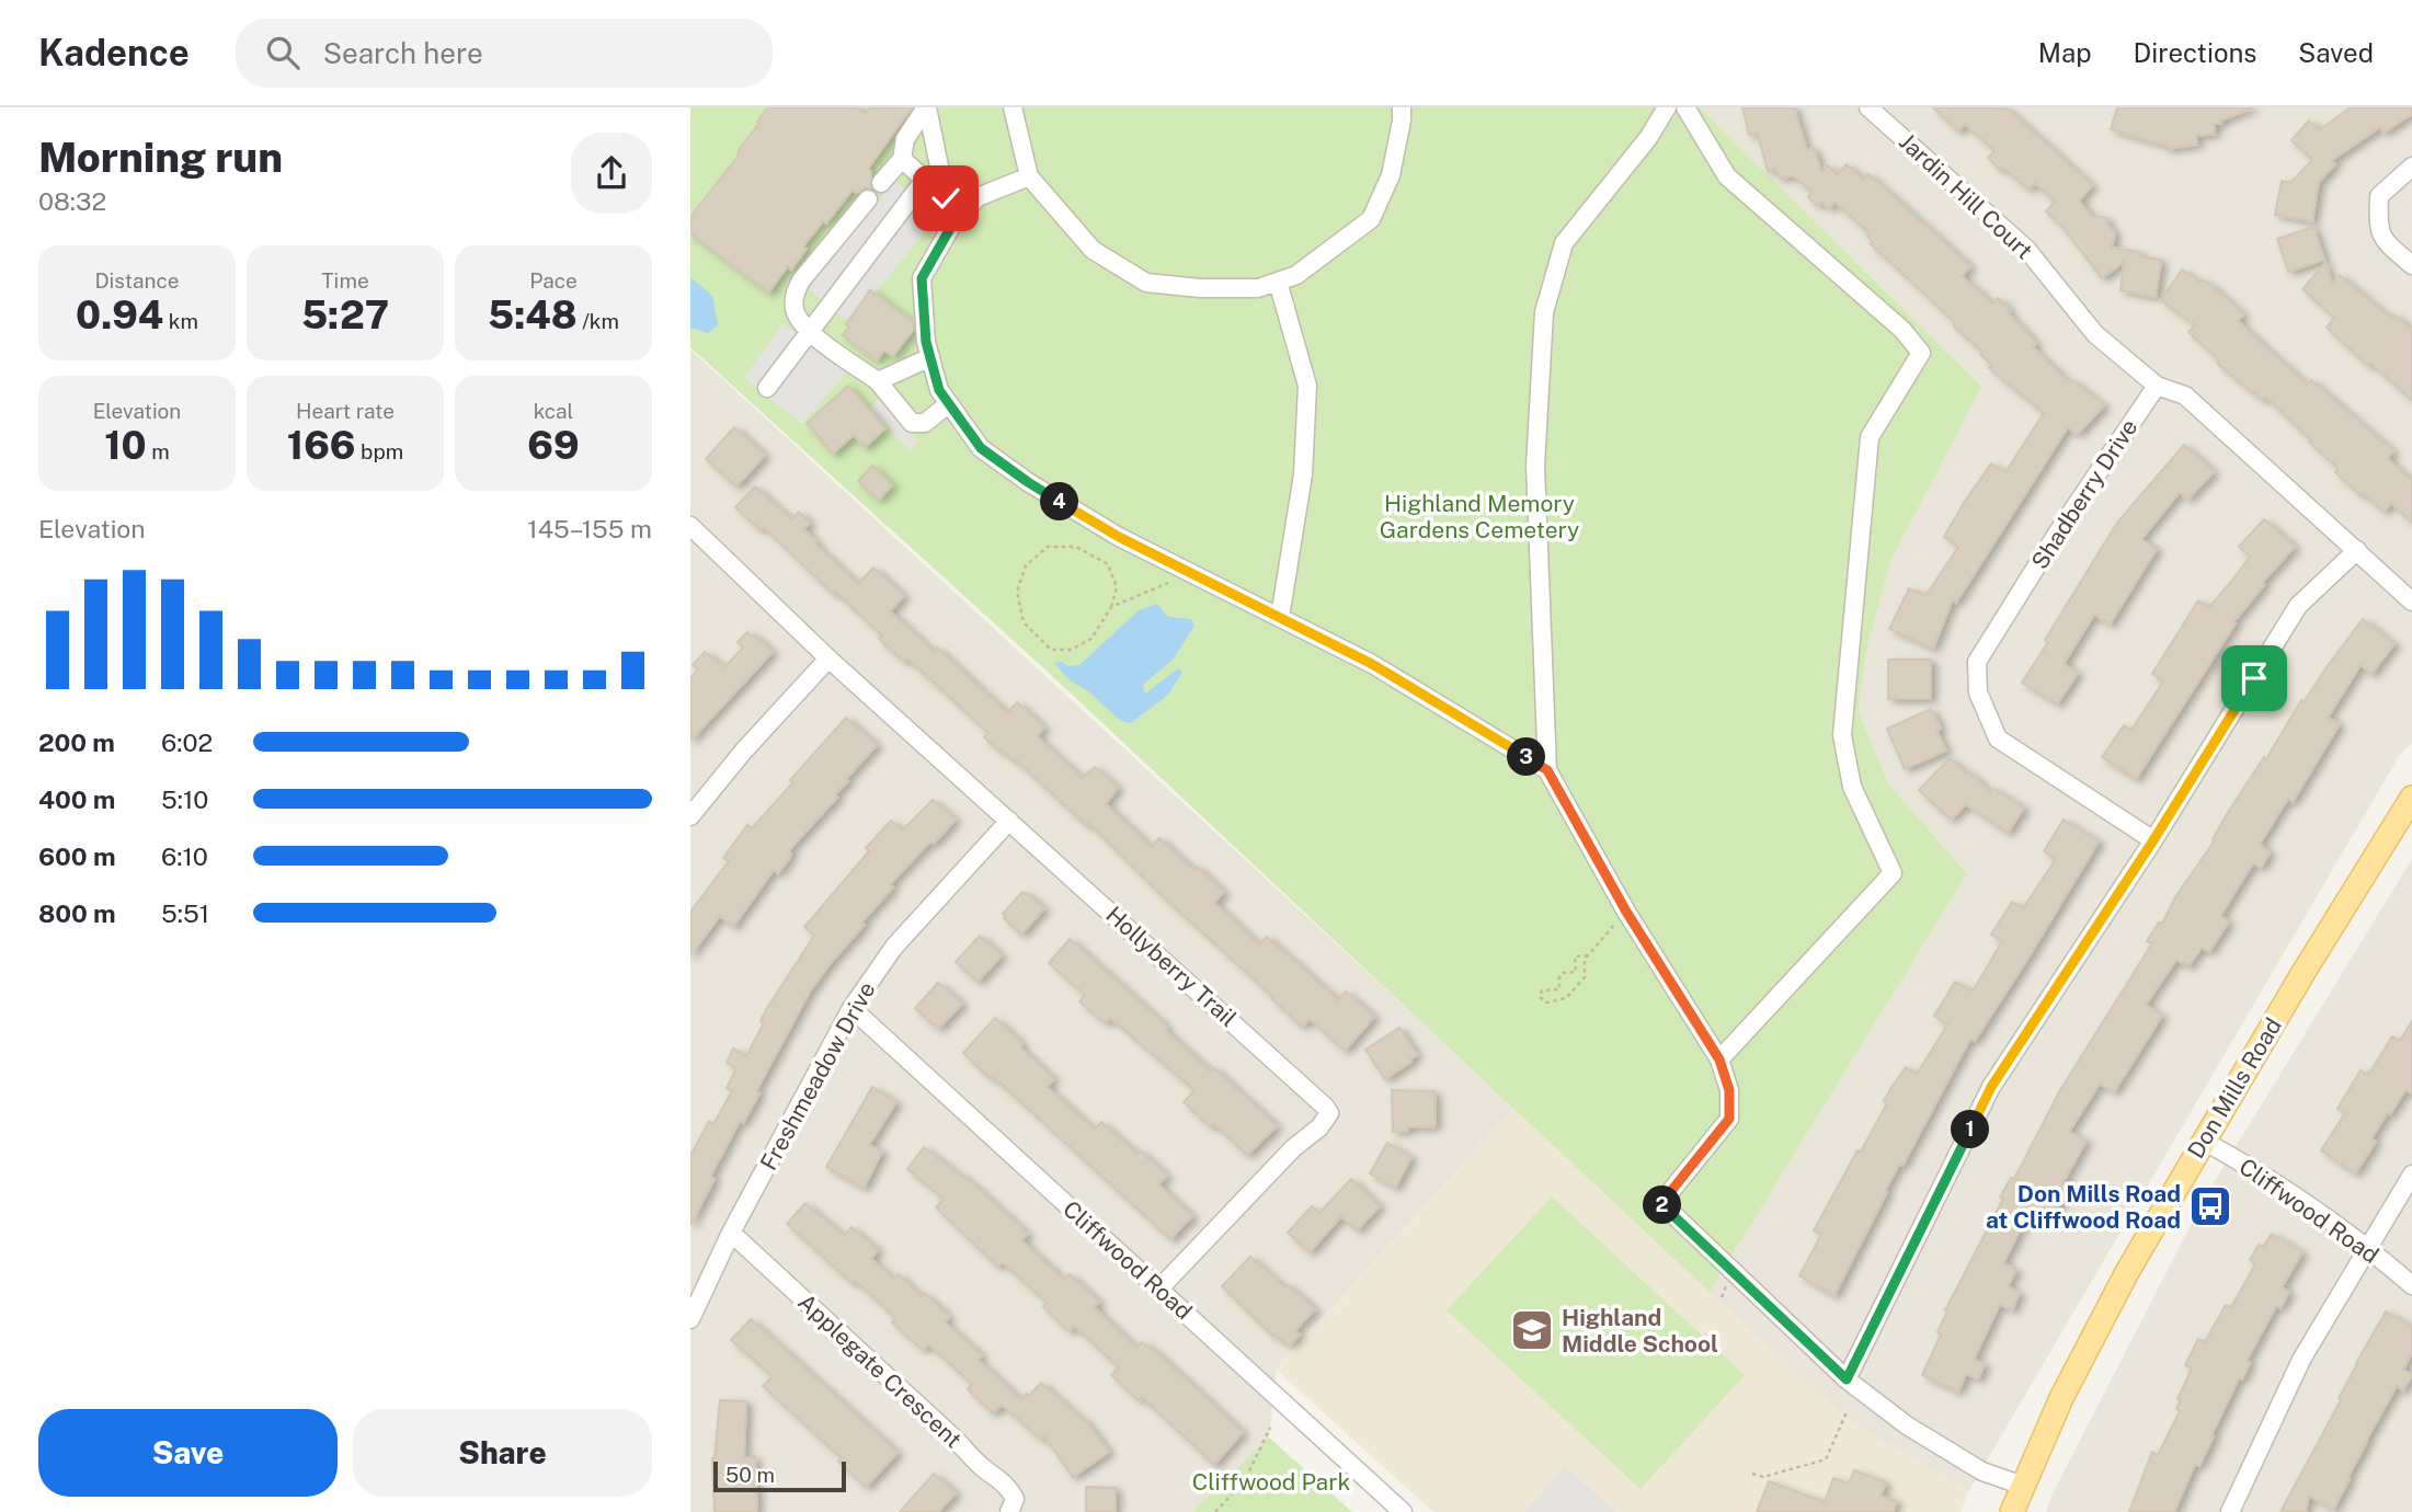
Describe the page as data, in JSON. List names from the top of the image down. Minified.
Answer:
{"streets":{"main road":["Don Mills Road"],"street":["Jardin Hill Court","Shadberry Drive","Hollyberry Trail","Freshmeadow Drive","Cliffwood Road","Applegate Crescent"]},"crossings":[["Jardin Hill Court","Shadberry Drive"],["Hollyberry Trail","Freshmeadow Drive"],["Hollyberry Trail","Cliffwood Road"],["Freshmeadow Drive","Cliffwood Road"],["Freshmeadow Drive","Applegate Crescent"],["Don Mills Road","Cliffwood Road"]],"parks":["Highland Memory Gardens Cemetery","Cliffwood Park"],"places":{"bus stop":["Don Mills Road at Cliffwood Road"],"school or university":["Highland Middle School"]},"scale_bar":"50 m","page":{"header":"Kadence","search":"Search here","nav":["Map","Directions","Saved"],"heading":["Morning run","08:32"],"stats":[["Distance","0.94 km"],["Time","5:27"],["Pace","5:48 /km"],["Elevation","10 m"],["Heart rate","166 bpm"],["kcal","69"]],"pins":["4","3","1","2"],"chart":["Elevation","145–155 m"],"list":[{"name":"200 m","note":"6:02"},{"name":"400 m","note":"5:10"},{"name":"600 m","note":"6:10"},{"name":"800 m","note":"5:51"}],"buttons":["Save","Share"],"scale":"50 m"}}
